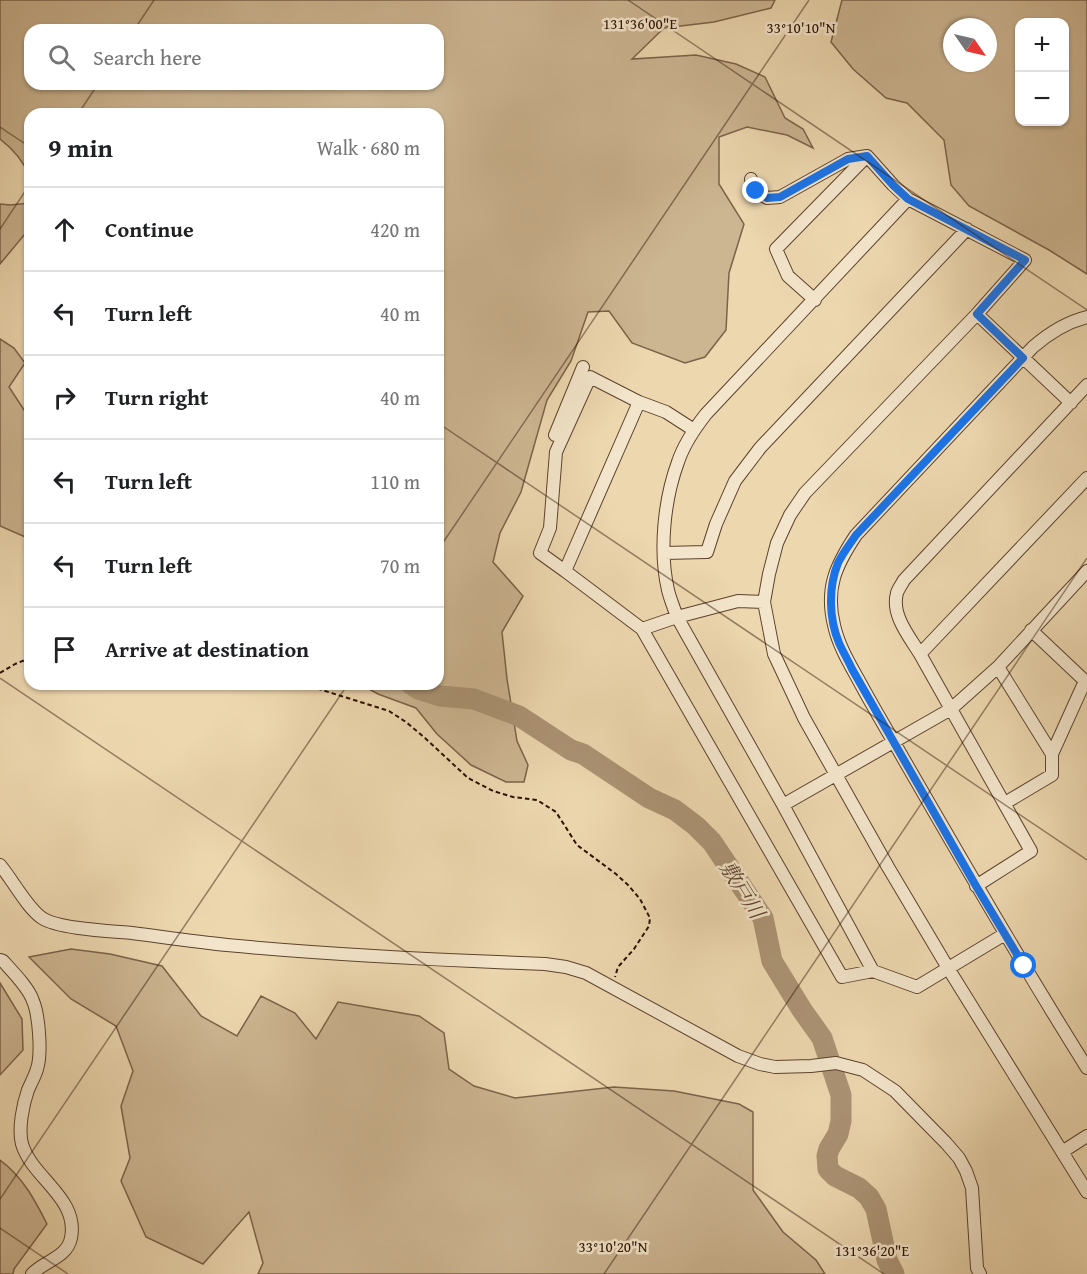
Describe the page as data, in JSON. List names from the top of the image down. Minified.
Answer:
{"water":["敷戸川"],"north":"bottom right","page":{"map_buttons":["+","−"],"search":"Search here","heading":["9 min","Walk · 680 m"],"list":[["Continue","420 m"],["Turn left","40 m"],["Turn right","40 m"],["Turn left","110 m"],["Turn left","70 m"],"Arrive at destination"]},"coordinates":["131°36'00\"E","33°10'10\"N","33°10'20\"N","131°36'20\"E"]}
